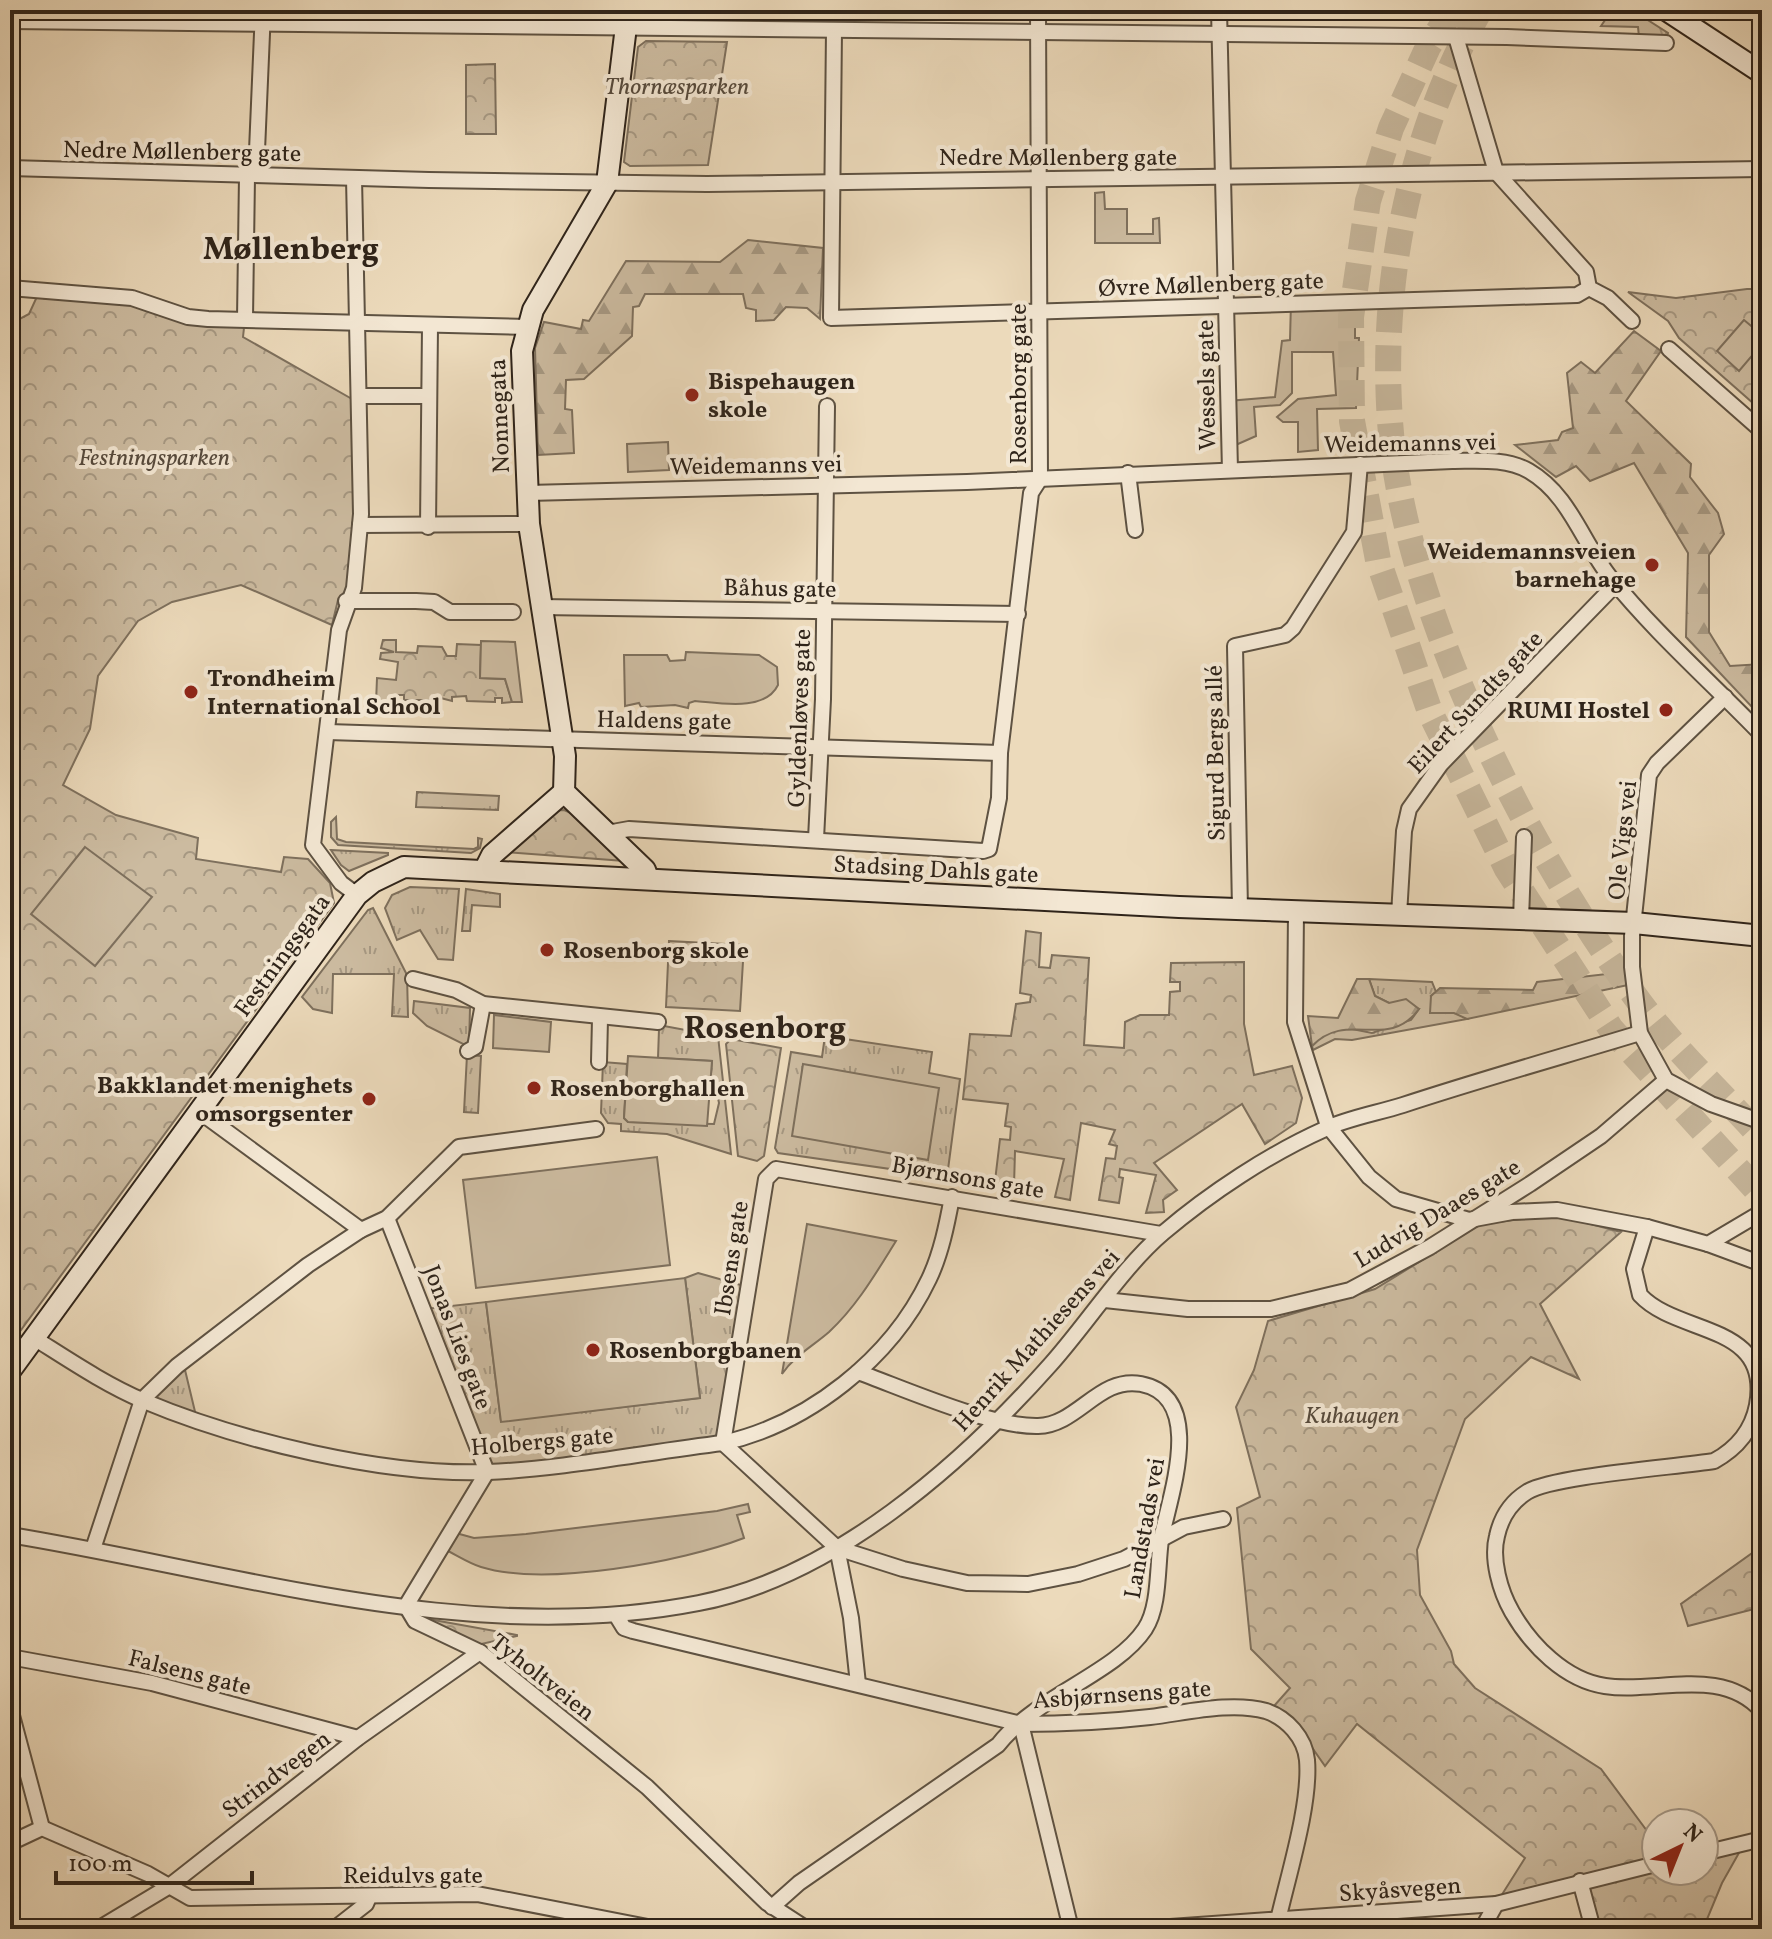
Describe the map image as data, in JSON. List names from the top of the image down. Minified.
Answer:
{"streets":{"main road":["Nonnegata","Stadsing Dahls gate","Festningsgata"],"street":["Nedre Møllenberg gate","Øvre Møllenberg gate","Rosenborg gate","Wessels gate","Weidemanns vei","Båhus gate","Eilert Sundts gate","Gyldenløves gate","Haldens gate","Sigurd Bergs allé","Ole Vigs vei","Bjørnsons gate","Ludvig Daaes gate","Ibsens gate","Jonas Lies gate","Henrik Mathiesens vei","Holbergs gate","Landstads vei","Falsens gate","Tyholtveien","Asbjørnsens gate","Strindvegen","Reidulvs gate","Skyåsvegen"]},"crossings":[["Nedre Møllenberg gate","Øvre Møllenberg gate"],["Nedre Møllenberg gate","Rosenborg gate"],["Nedre Møllenberg gate","Wessels gate"],["Nedre Møllenberg gate","Nonnegata"],["Øvre Møllenberg gate","Rosenborg gate"],["Øvre Møllenberg gate","Wessels gate"],["Rosenborg gate","Weidemanns vei"],["Rosenborg gate","Båhus gate"],["Rosenborg gate","Haldens gate"],["Rosenborg gate","Stadsing Dahls gate"],["Wessels gate","Weidemanns vei"],["Nonnegata","Weidemanns vei"],["Nonnegata","Båhus gate"],["Nonnegata","Haldens gate"],["Weidemanns vei","Eilert Sundts gate"],["Weidemanns vei","Gyldenløves gate"],["Weidemanns vei","Sigurd Bergs allé"],["Weidemanns vei","Ole Vigs vei"],["Båhus gate","Gyldenløves gate"],["Eilert Sundts gate","Stadsing Dahls gate"],["Gyldenløves gate","Haldens gate"],["Gyldenløves gate","Stadsing Dahls gate"],["Haldens gate","Festningsgata"],["Sigurd Bergs allé","Stadsing Dahls gate"],["Ole Vigs vei","Stadsing Dahls gate"],["Ole Vigs vei","Henrik Mathiesens vei"],["Stadsing Dahls gate","Festningsgata"],["Festningsgata","Holbergs gate"],["Bjørnsons gate","Ibsens gate"],["Bjørnsons gate","Henrik Mathiesens vei"],["Bjørnsons gate","Holbergs gate"],["Ludvig Daaes gate","Henrik Mathiesens vei"],["Ibsens gate","Holbergs gate"],["Jonas Lies gate","Holbergs gate"],["Henrik Mathiesens vei","Landstads vei"],["Henrik Mathiesens vei","Tyholtveien"],["Henrik Mathiesens vei","Asbjørnsens gate"],["Holbergs gate","Landstads vei"],["Landstads vei","Tyholtveien"],["Landstads vei","Asbjørnsens gate"],["Falsens gate","Strindvegen"],["Tyholtveien","Strindvegen"],["Asbjørnsens gate","Skyåsvegen"],["Strindvegen","Reidulvs gate"]],"districts":["Møllenberg","Rosenborg"],"parks":["Thornæsparken","Festningsparken","Kuhaugen"],"places":["Bispehaugen skole","Weidemannsveien barnehage","Trondheim International School","RUMI Hostel","Rosenborg skole","Rosenborghallen","Bakklandet menighets omsorgsenter","Rosenborgbanen"],"scale_bar":"100 m","north":"top right"}
